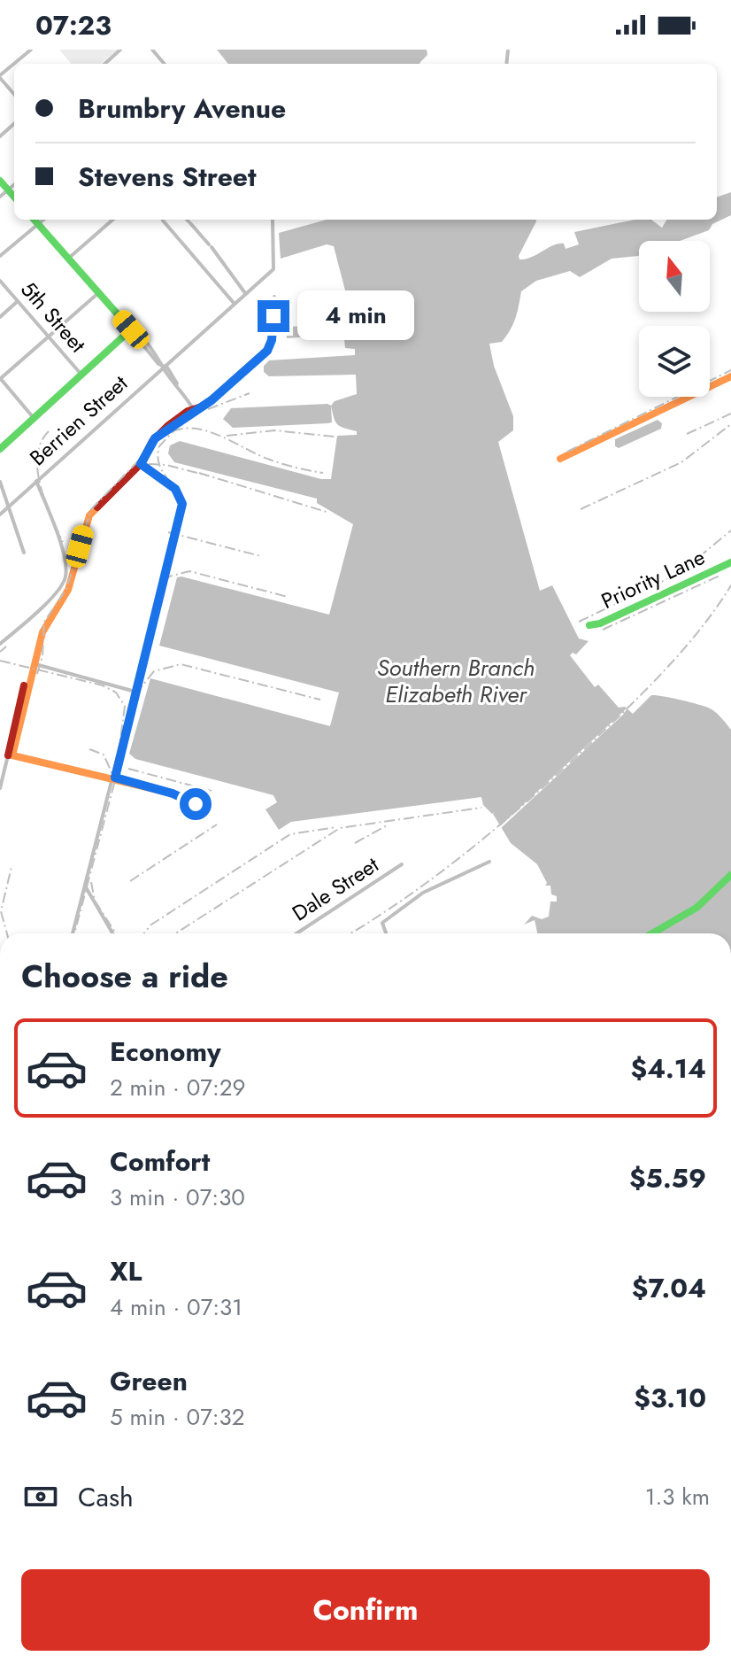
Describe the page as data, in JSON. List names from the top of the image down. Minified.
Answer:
{"streets":{"street":["5th Street","Berrien Street","Priority Lane","Dale Street"]},"water":["Southern Branch Elizabeth River"],"north":"top","page":{"status":"07:23","banner":["Brumbry Avenue","Stevens Street"],"bubble":"4 min","heading":"Choose a ride","list":[{"name":"Economy","note":"2 min · 07:29","value":"$4.14"},{"name":"Comfort","note":"3 min · 07:30","value":"$5.59"},{"name":"XL","note":"4 min · 07:31","value":"$7.04"},{"name":"Green","note":"5 min · 07:32","value":"$3.10"}],"pay":["Cash","1.3 km"],"buttons":"Confirm"}}
